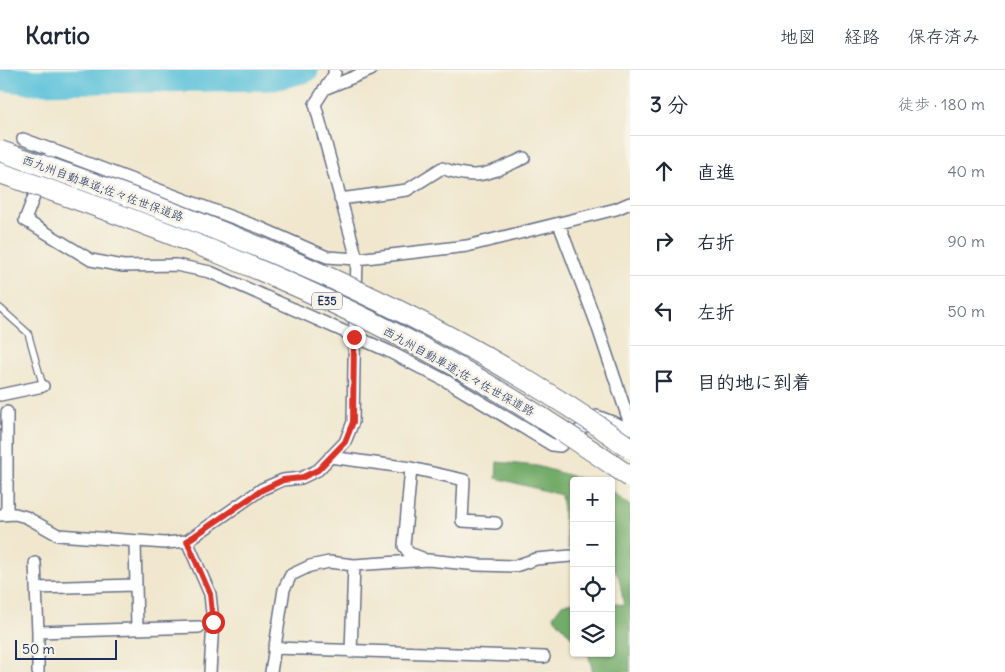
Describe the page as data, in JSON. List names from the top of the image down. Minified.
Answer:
{"streets":{"highway":["西九州自動車道;佐々佐世保道路","E35"]},"scale_bar":"50 m","page":{"header":"Kartio","nav":["地図","経路","保存済み"],"heading":["3 分","徒歩 · 180 m"],"list":[["直進","40 m"],["右折","90 m"],["左折","50 m"],"目的地に到着"],"map_buttons":["+","−"],"scale":"50 m"}}
